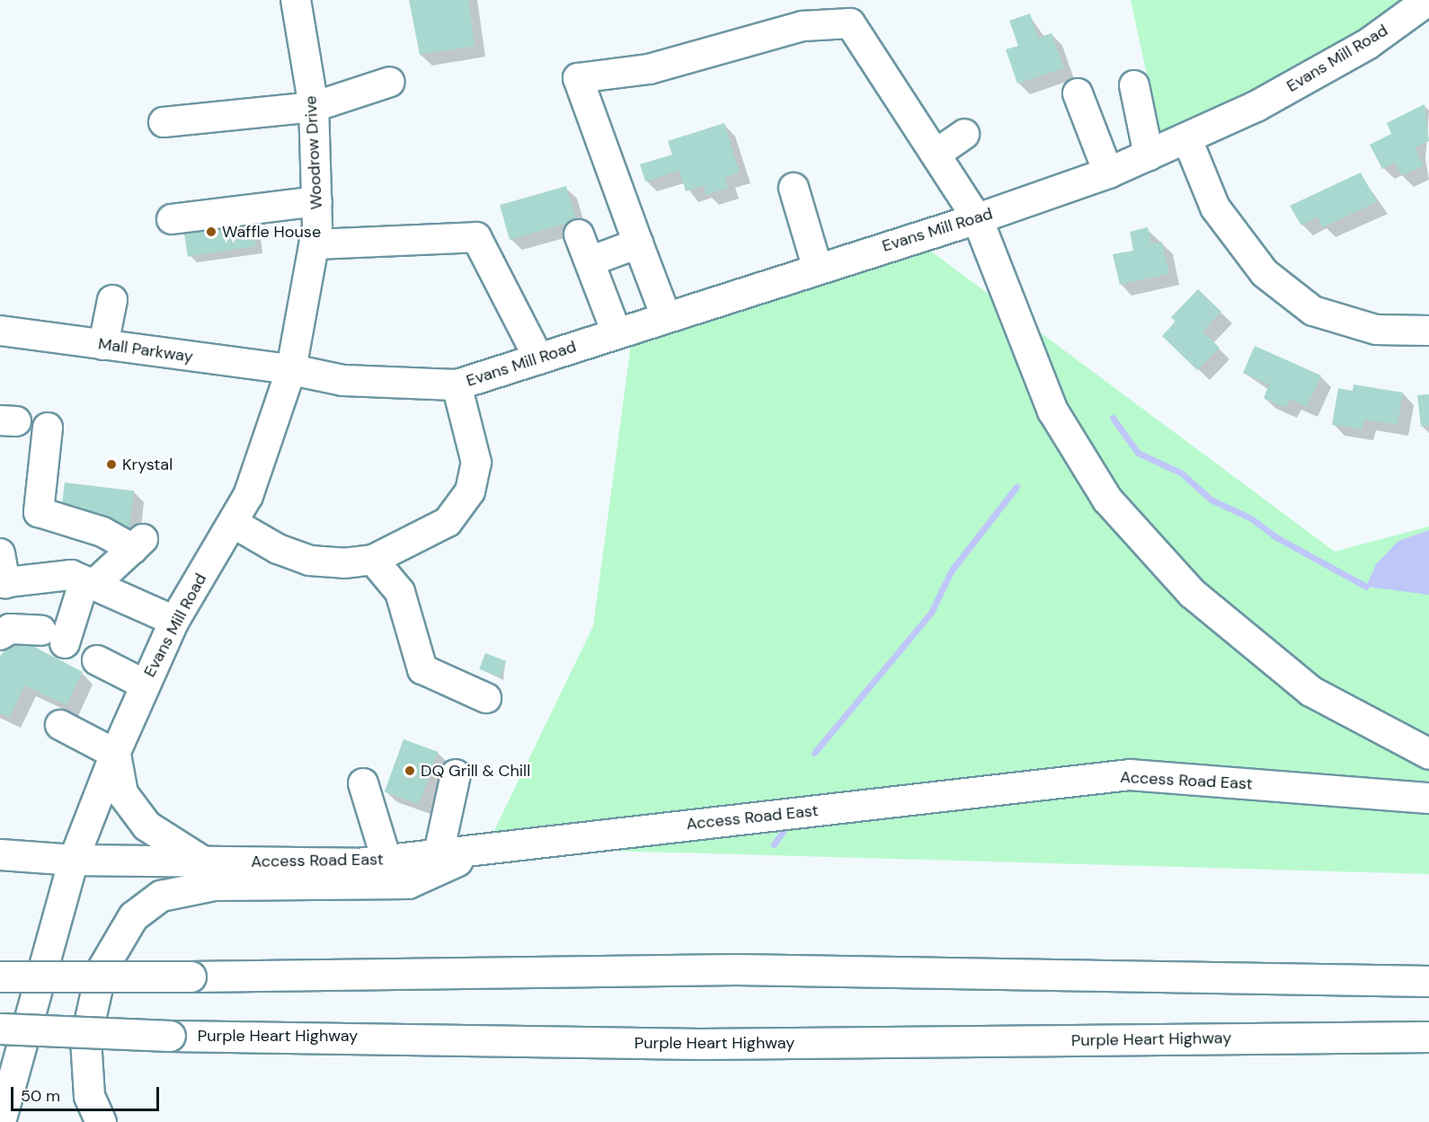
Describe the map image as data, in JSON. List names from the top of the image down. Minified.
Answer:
{"streets":{"main road":["Evans Mill Road","Access Road East","Purple Heart Highway"],"street":["Woodrow Drive","Mall Parkway"]},"crossings":[["Evans Mill Road","Woodrow Drive"],["Evans Mill Road","Mall Parkway"],["Evans Mill Road","Access Road East"],["Woodrow Drive","Mall Parkway"]],"places":["Waffle House","Krystal","DQ Grill & Chill"],"scale_bar":"50 m"}
